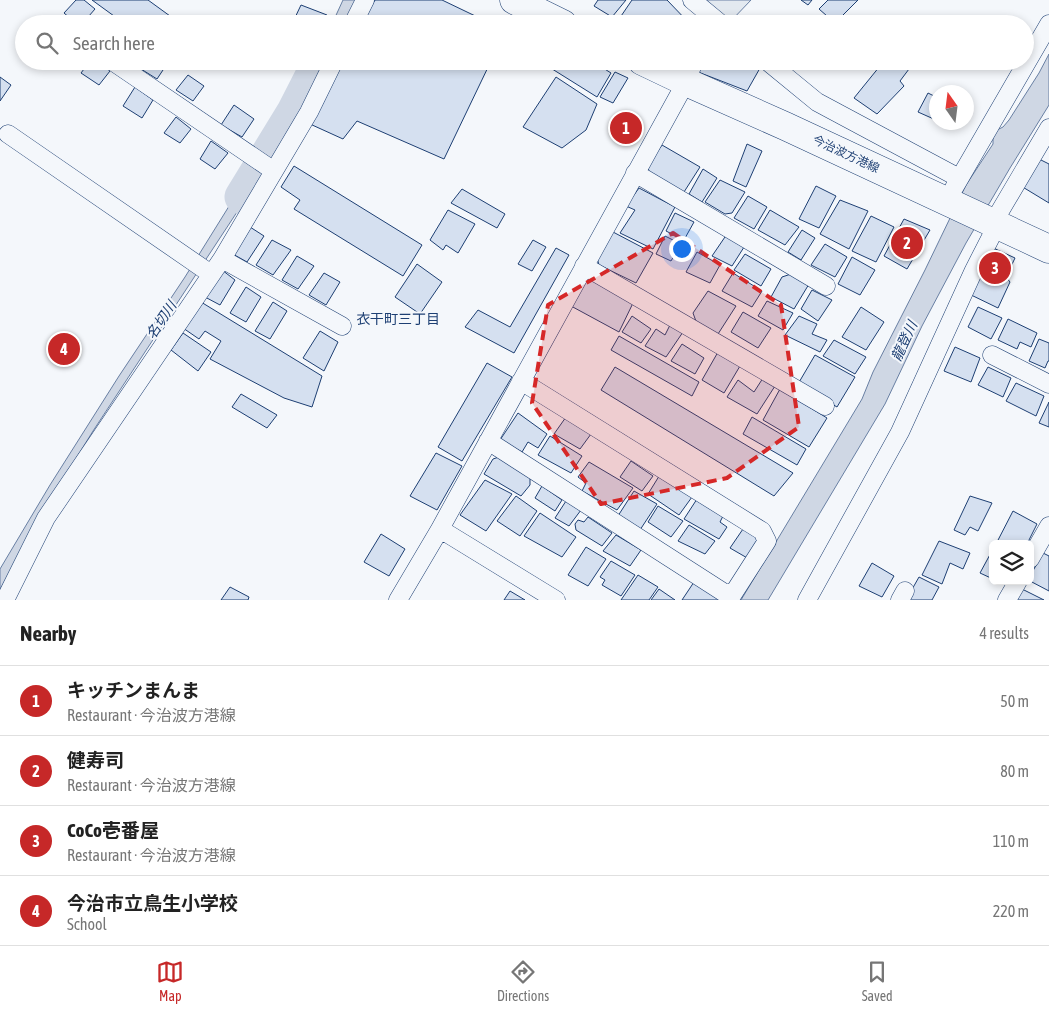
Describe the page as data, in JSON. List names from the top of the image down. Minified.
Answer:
{"streets":{"main road":["今治波方港線"]},"districts":["衣干町三丁目"],"water":["名切川","龍登川"],"north":"top","page":{"search":"Search here","pins":["1","2","3","4"],"heading":["Nearby","4 results"],"list":[{"mark":"1","name":"キッチンまんま","note":"Restaurant · 今治波方港線","value":"50 m"},{"mark":"2","name":"健寿司","note":"Restaurant · 今治波方港線","value":"80 m"},{"mark":"3","name":"CoCo壱番屋","note":"Restaurant · 今治波方港線","value":"110 m"},{"mark":"4","name":"今治市立鳥生小学校","note":"School","value":"220 m"}],"nav":["Map","Directions","Saved"]}}
